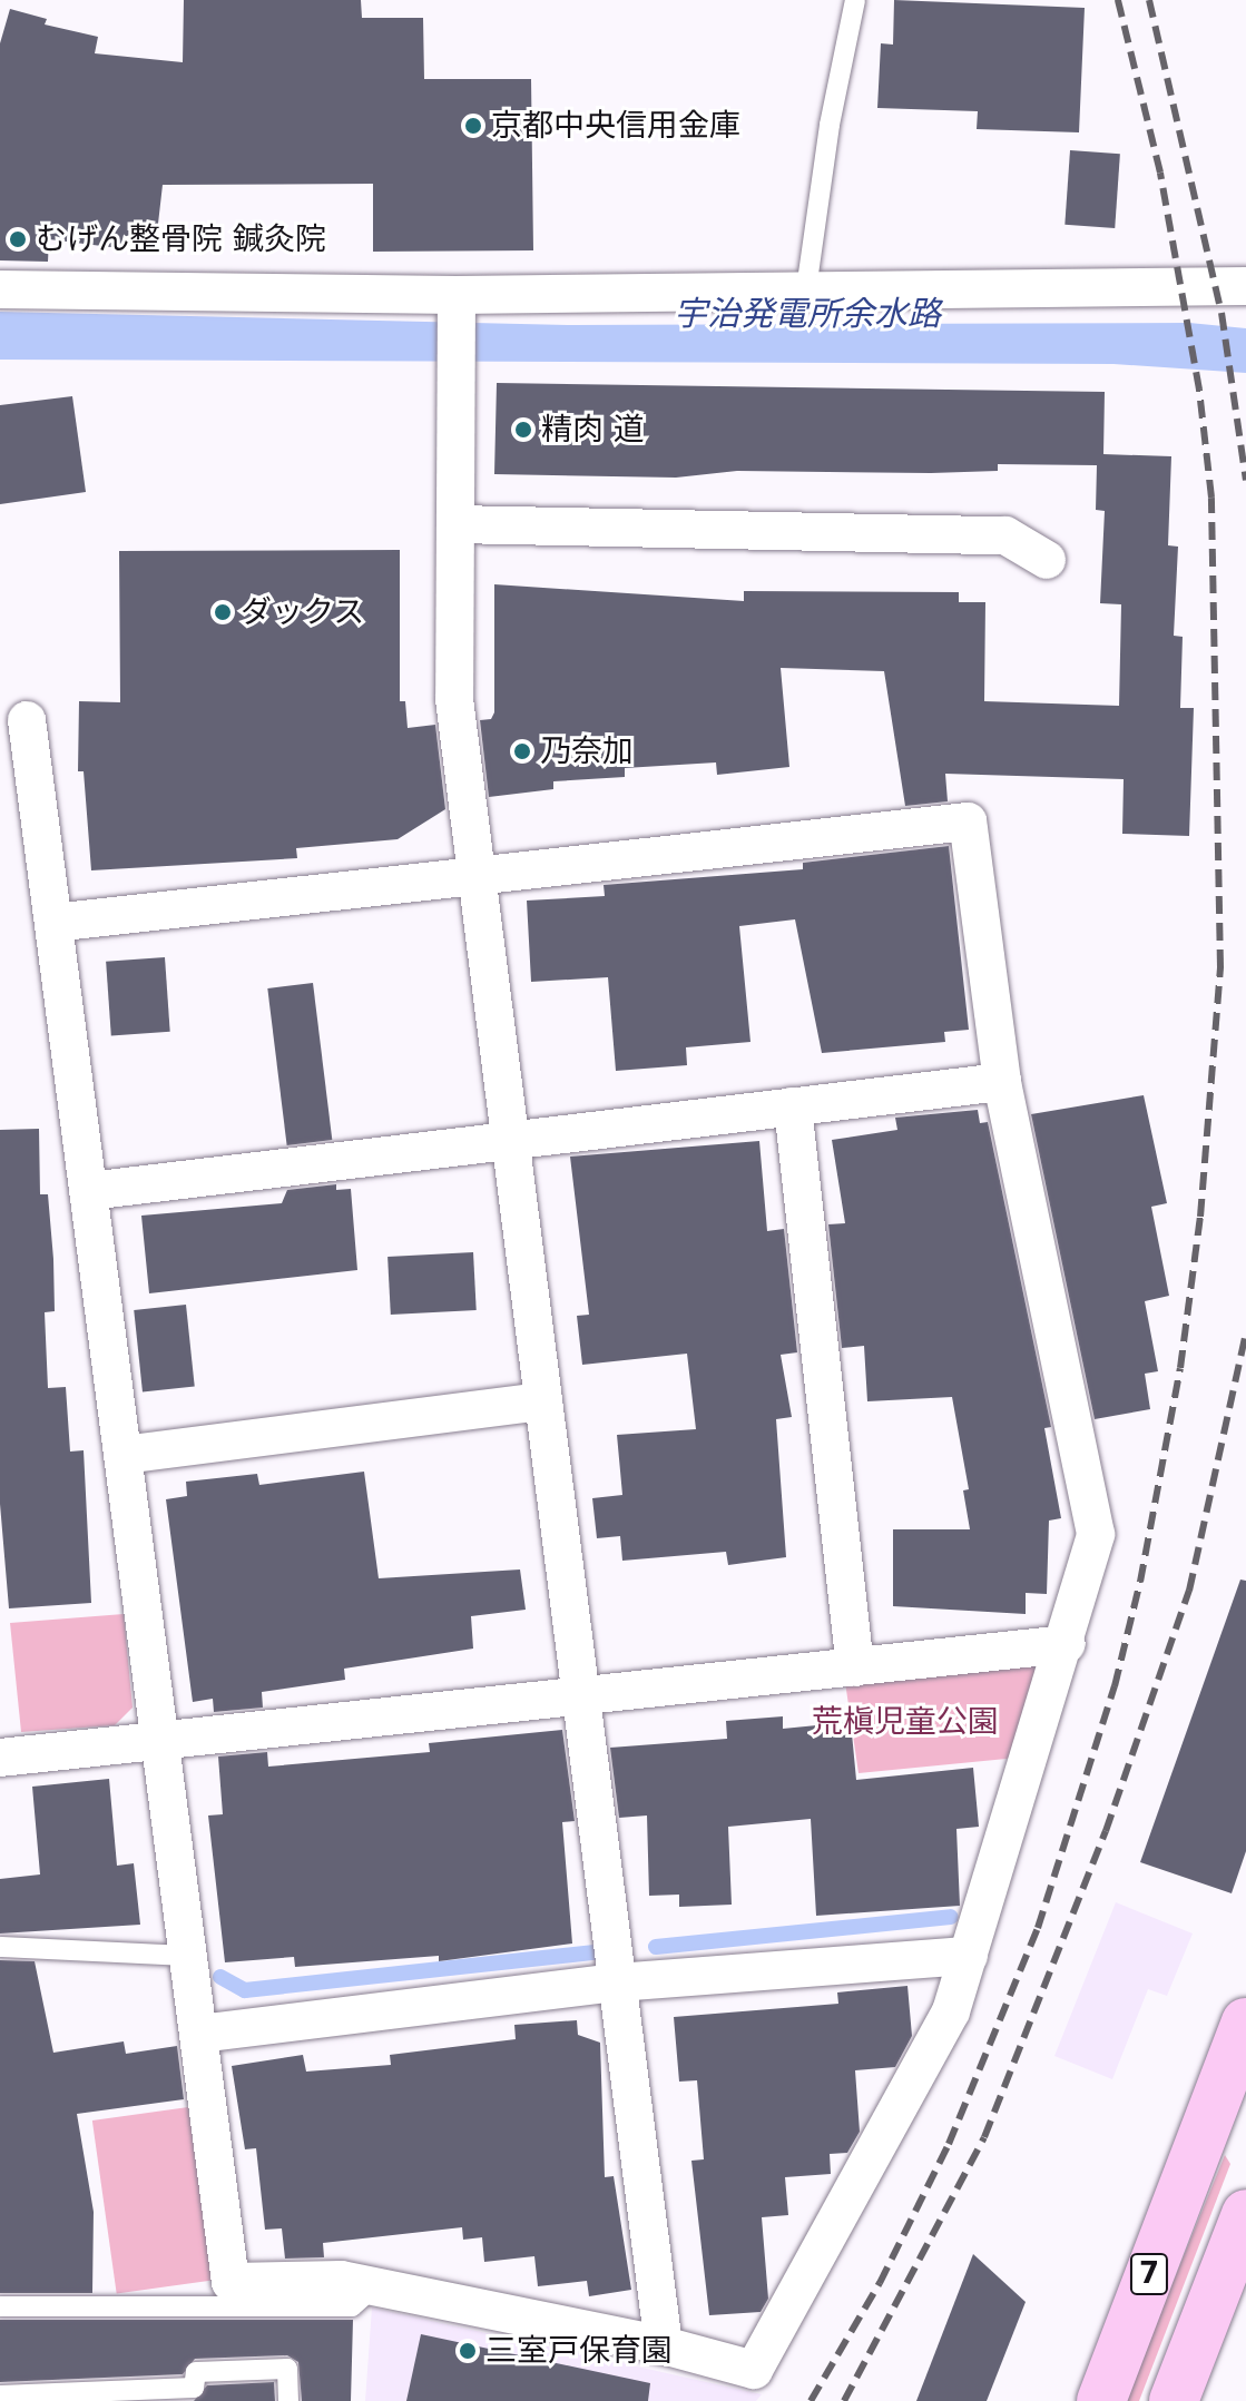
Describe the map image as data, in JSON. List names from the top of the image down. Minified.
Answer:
{"streets":{"main road":["7"]},"water":["宇治発電所余水路"],"parks":["荒槇児童公園"],"places":["京都中央信用金庫","むげん整骨院 鍼灸院","精肉 道","ダックス","乃奈加","三室戸保育園"]}
